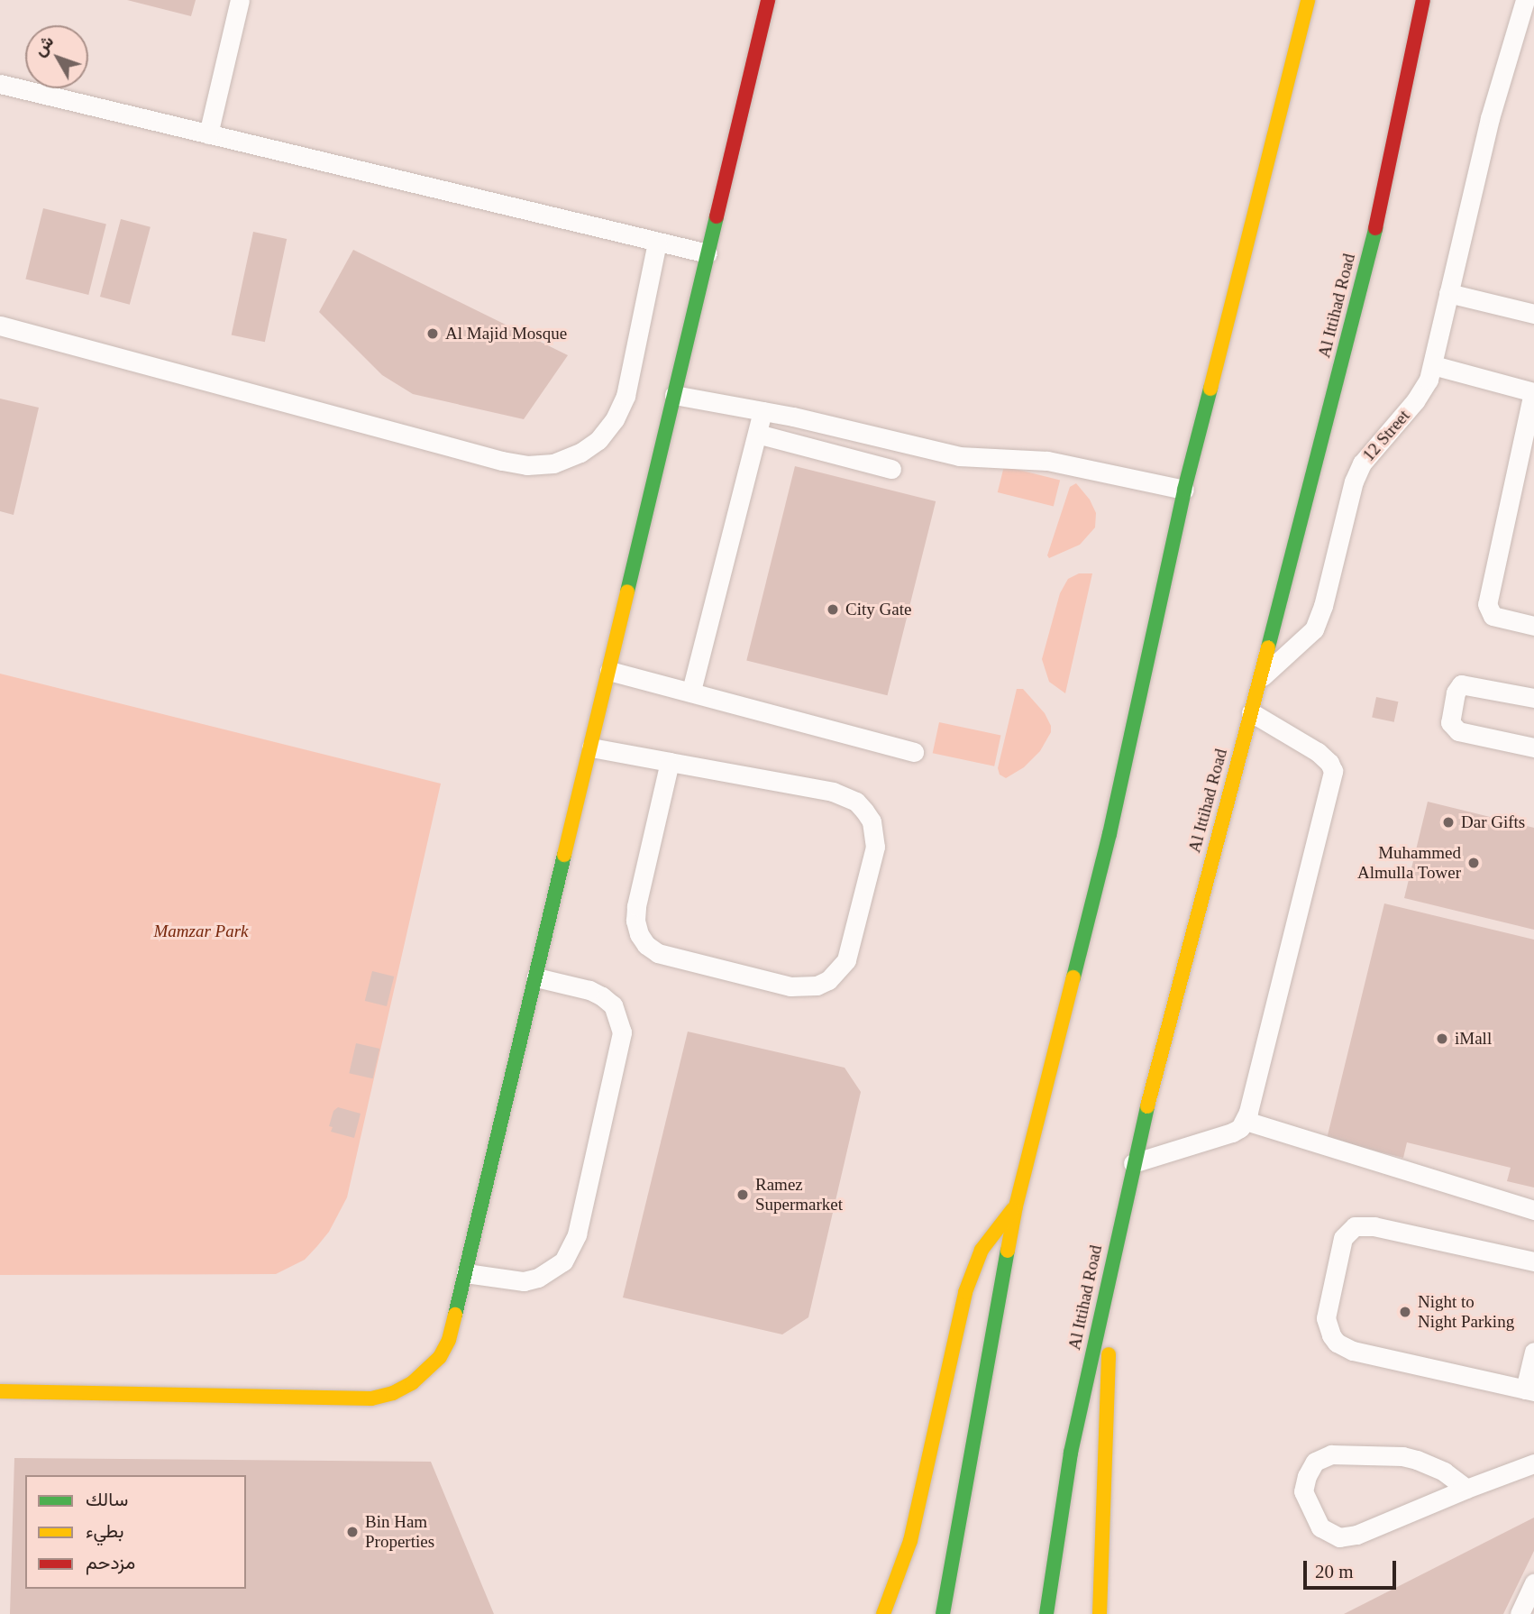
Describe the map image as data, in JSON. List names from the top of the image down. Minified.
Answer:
{"streets":{"main road":["Al Ittihad Road"],"lane":["12 Street"]},"crossings":[["Al Ittihad Road","12 Street"]],"parks":["Mamzar Park"],"places":["Al Majid Mosque","City Gate","Dar Gifts","Muhammed Almulla Tower","iMall","Ramez Supermarket","Night to Night Parking","Bin Ham Properties"],"legend":["سالك","بطيء","مزدحم"],"scale_bar":"20 m","north":"top left"}
